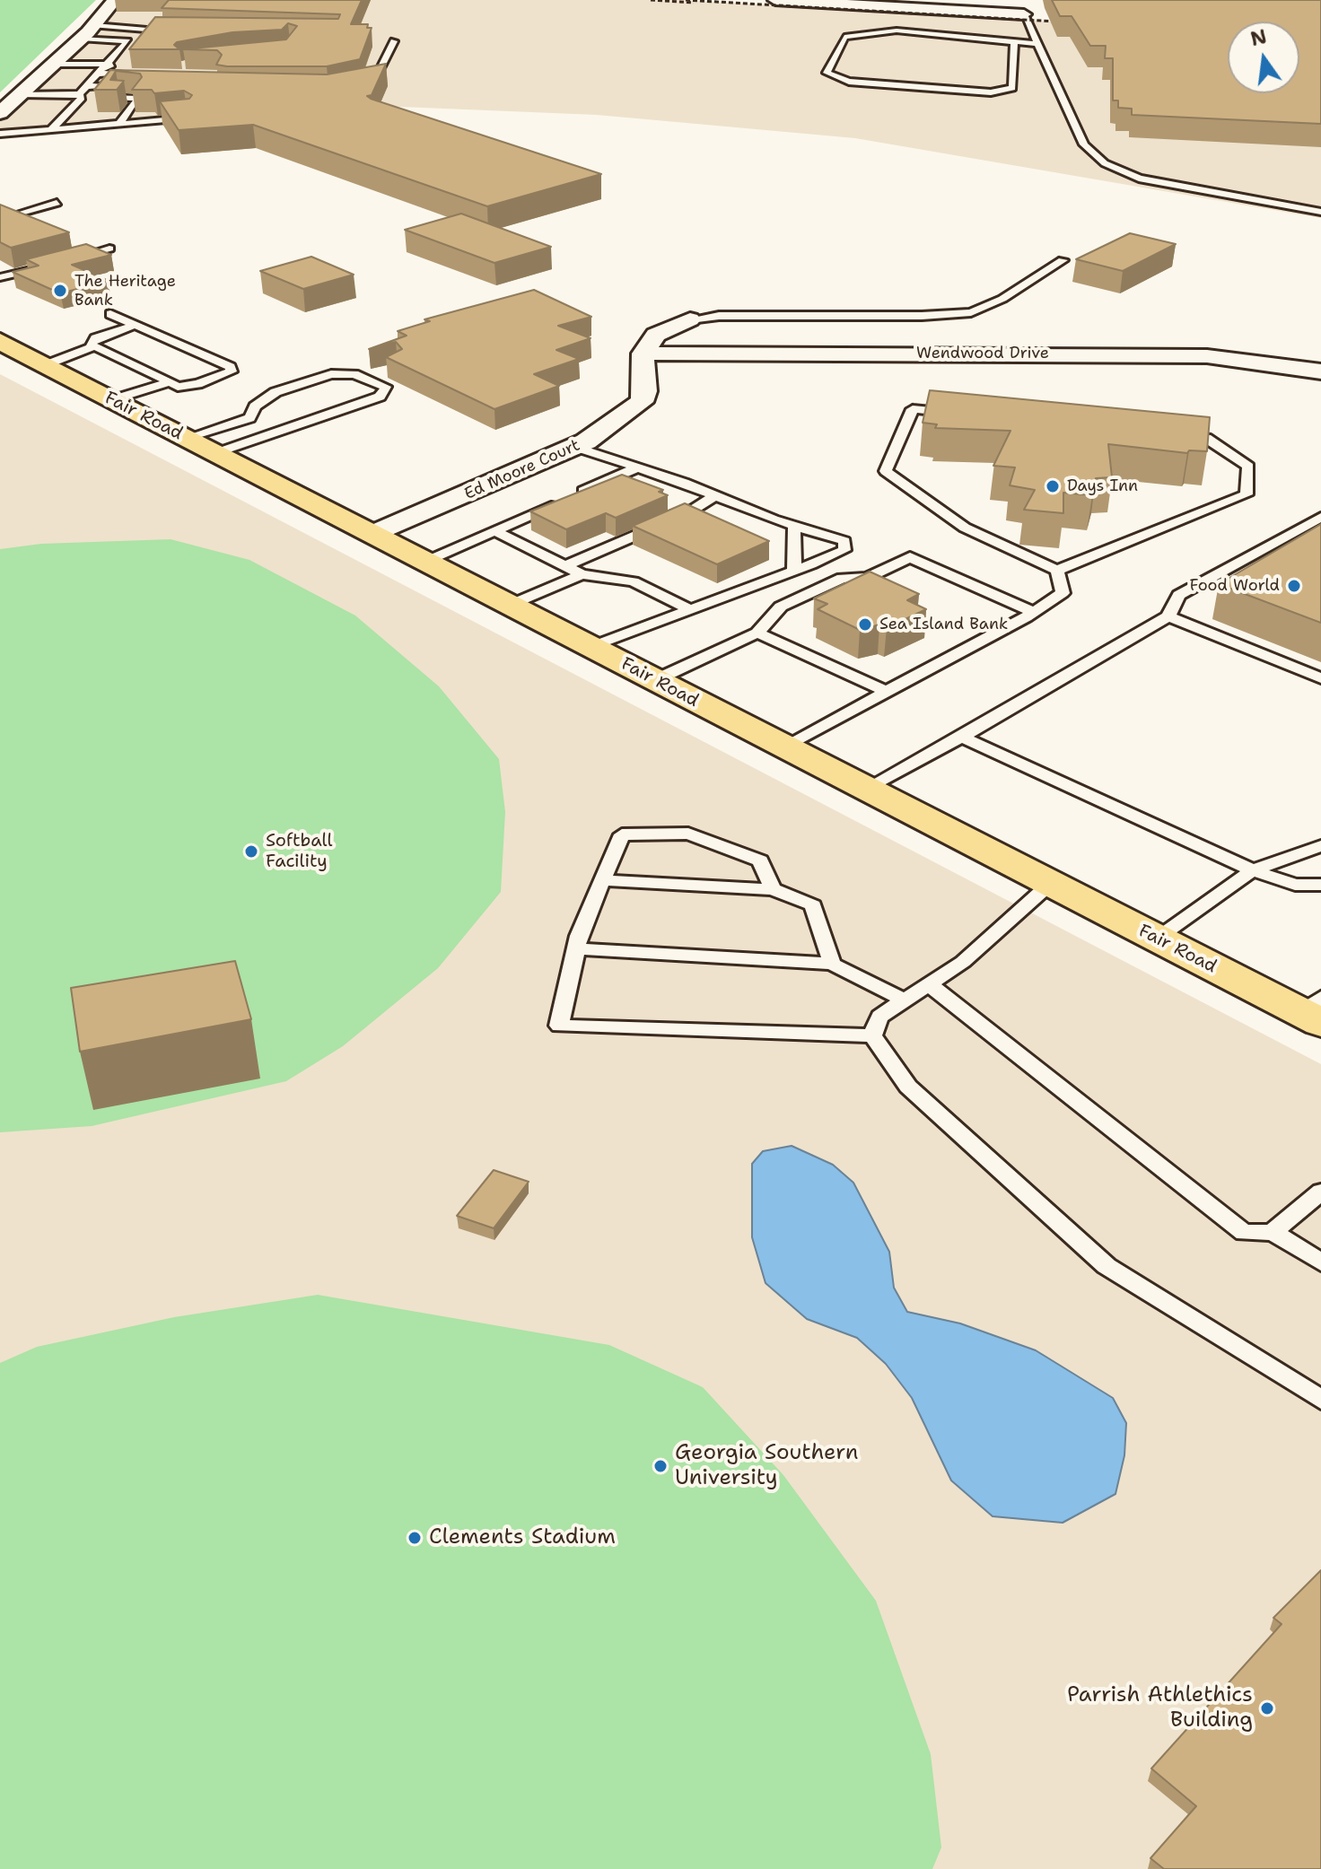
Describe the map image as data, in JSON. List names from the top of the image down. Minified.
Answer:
{"streets":{"main road":["Fair Road"],"street":["Wendwood Drive","Ed Moore Court"]},"crossings":[["Wendwood Drive","Ed Moore Court"],["Fair Road","Ed Moore Court"]],"places":["The Heritage Bank","Days Inn","Food World","Sea Island Bank","Softball Facility","Georgia Southern University","Clements Stadium","Parrish Athlethics Building"],"north":"top"}
